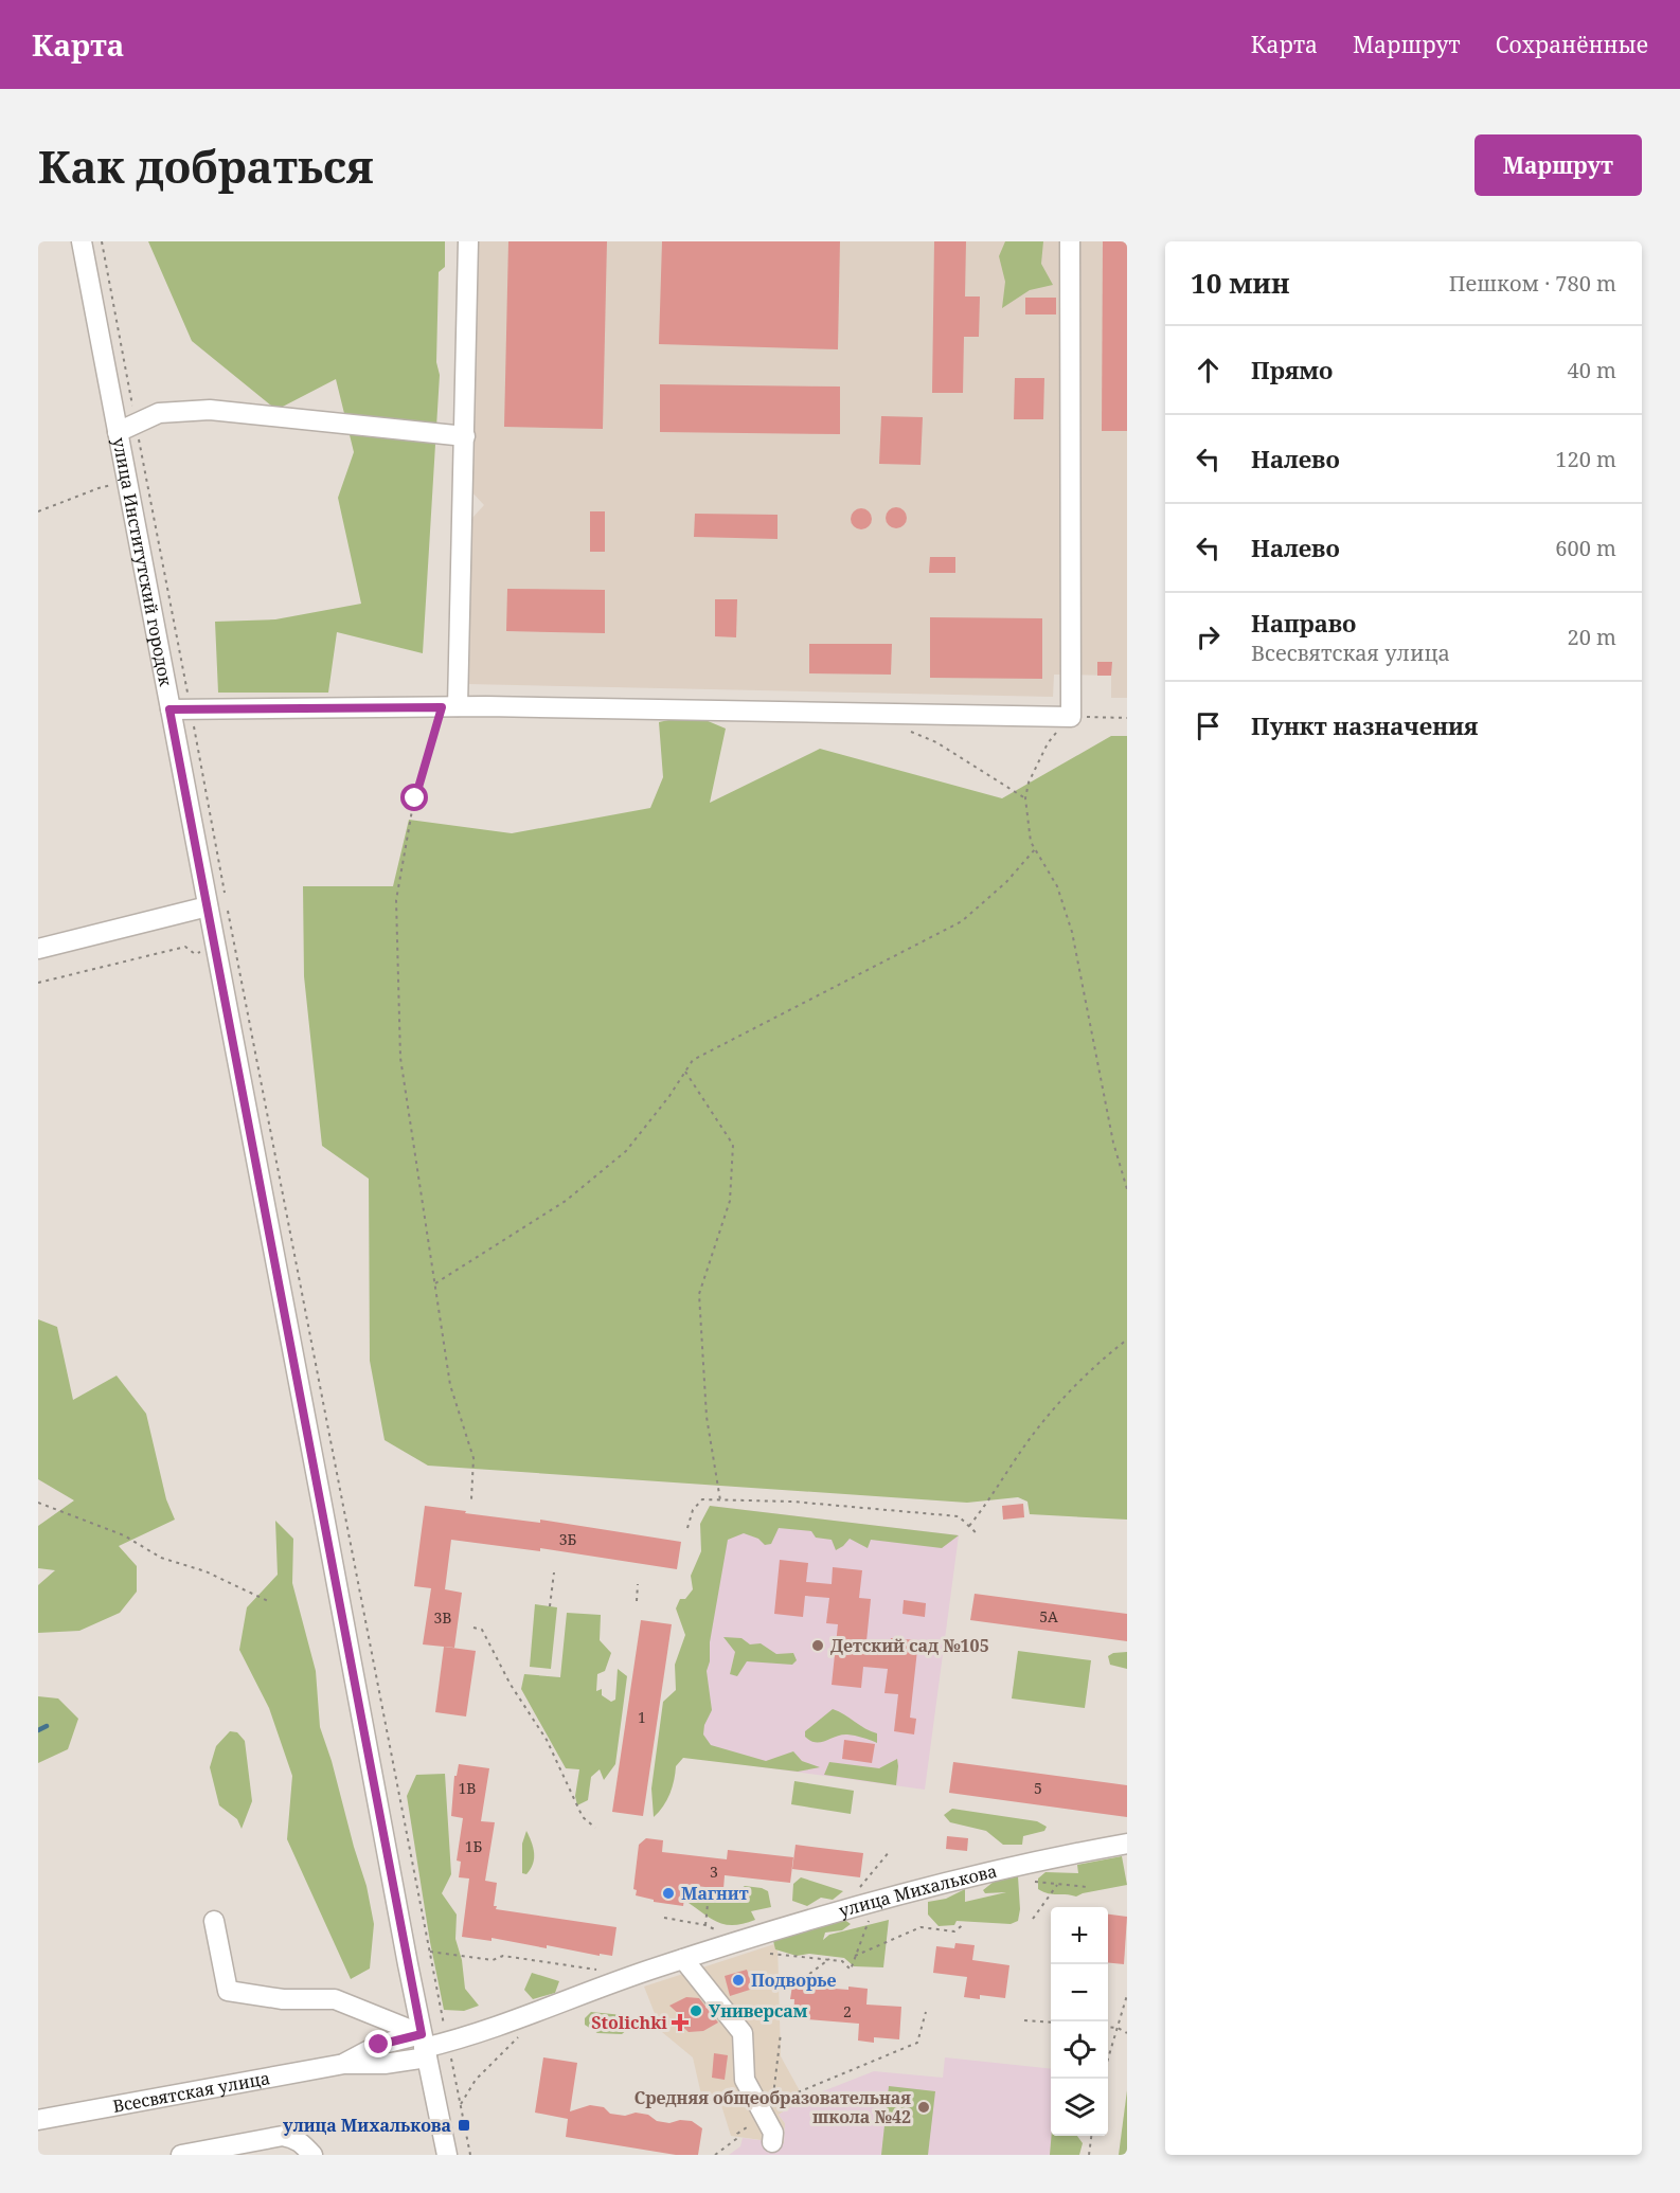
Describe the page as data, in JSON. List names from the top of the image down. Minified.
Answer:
{"streets":{"street":["улица Институтский городок","улица Михалькова","Всесвятская улица"]},"crossings":[["улица Институтский городок","улица Михалькова"],["улица Институтский городок","Всесвятская улица"],["улица Михалькова","Всесвятская улица"]],"places":{"other":["Детский сад №105","Магнит","Подворье","Универсам","Средняя общеобразовательная школа №42"],"health":["Stolichki"],"transit":["улица Михалькова"]},"house_numbers":["3Б","5А","3В","1","1В","5","1Б","3","2"],"page":{"header":"Карта","nav":["Карта","Маршрут","Сохранённые"],"buttons":"Маршрут","title":"Как добраться","heading":["10 мин","Пешком · 780 m"],"list":[["Прямо","40 m"],["Налево","120 m"],["Налево","600 m"],["Направо","Всесвятская улица","20 m"],"Пункт назначения"],"map_buttons":["+","−"]}}
